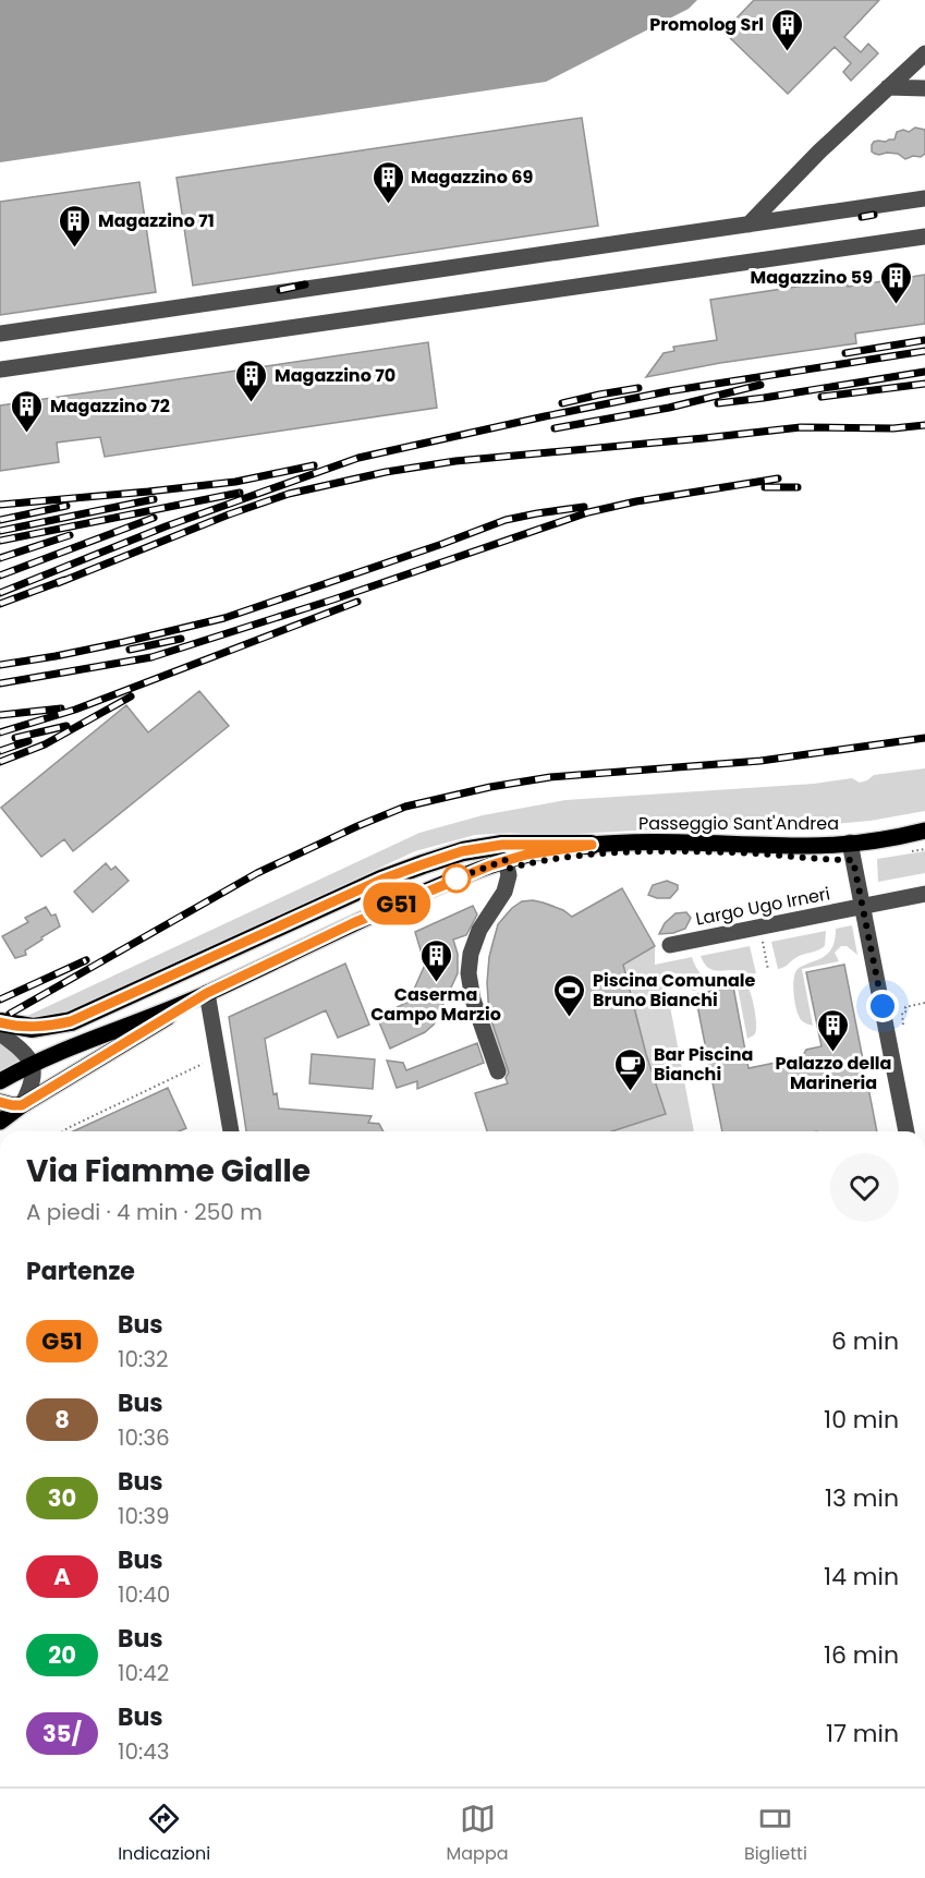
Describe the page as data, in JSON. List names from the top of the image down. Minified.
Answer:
{"streets":{"main road":["Passeggio Sant'Andrea"],"street":["Largo Ugo Irneri"]},"places":{"building":["Promolog Srl","Magazzino 69","Magazzino 71","Magazzino 59","Magazzino 70","Magazzino 72","Caserma Campo Marzio","Palazzo della Marineria"],"sports":["Piscina Comunale Bruno Bianchi"],"cafe":["Bar Piscina Bianchi"]},"lines":["bus line G51"],"page":{"on_map":"G51","heading":[["Via Fiamme Gialle","A piedi · 4 min · 250 m"],"Partenze"],"list":[{"mark":"G51","name":"Bus","note":"10:32","value":"6 min"},{"mark":"8","name":"Bus","note":"10:36","value":"10 min"},{"mark":"30","name":"Bus","note":"10:39","value":"13 min"},{"mark":"A","name":"Bus","note":"10:40","value":"14 min"},{"mark":"20","name":"Bus","note":"10:42","value":"16 min"},{"mark":"35/","name":"Bus","note":"10:43","value":"17 min"}],"tabs":["Indicazioni","Mappa","Biglietti"]}}
